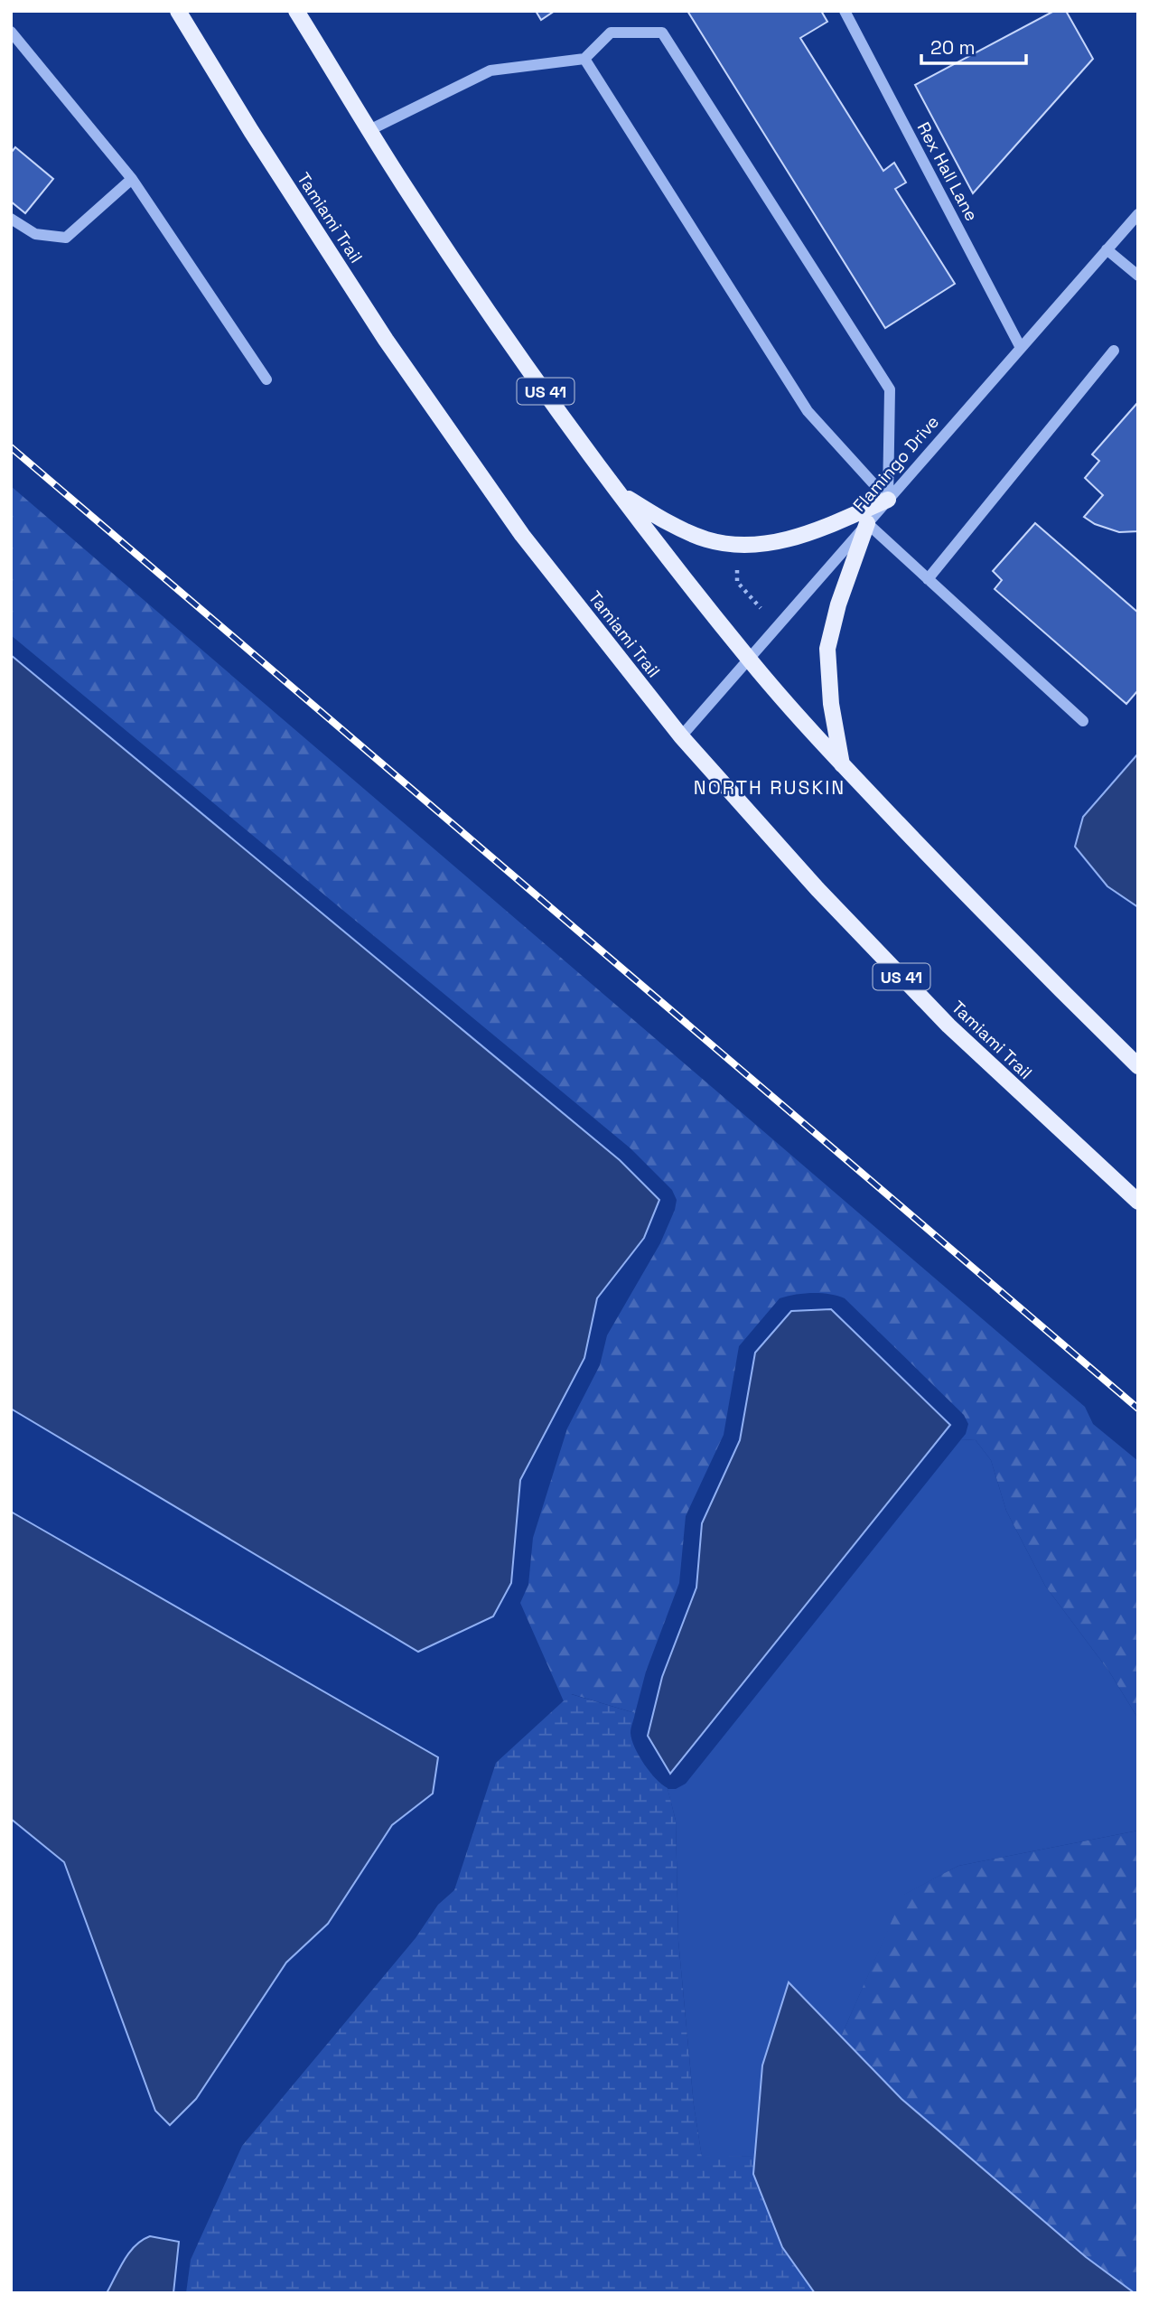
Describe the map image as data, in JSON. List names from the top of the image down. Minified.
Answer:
{"streets":{"main road":["Tamiami Trail","US 41"],"street":["Rex Hall Lane","Flamingo Drive"]},"crossings":[["Rex Hall Lane","Flamingo Drive"],["Tamiami Trail","Flamingo Drive"],["US 41","Flamingo Drive"]],"districts":["NORTH RUSKIN"],"scale_bar":"20 m"}
